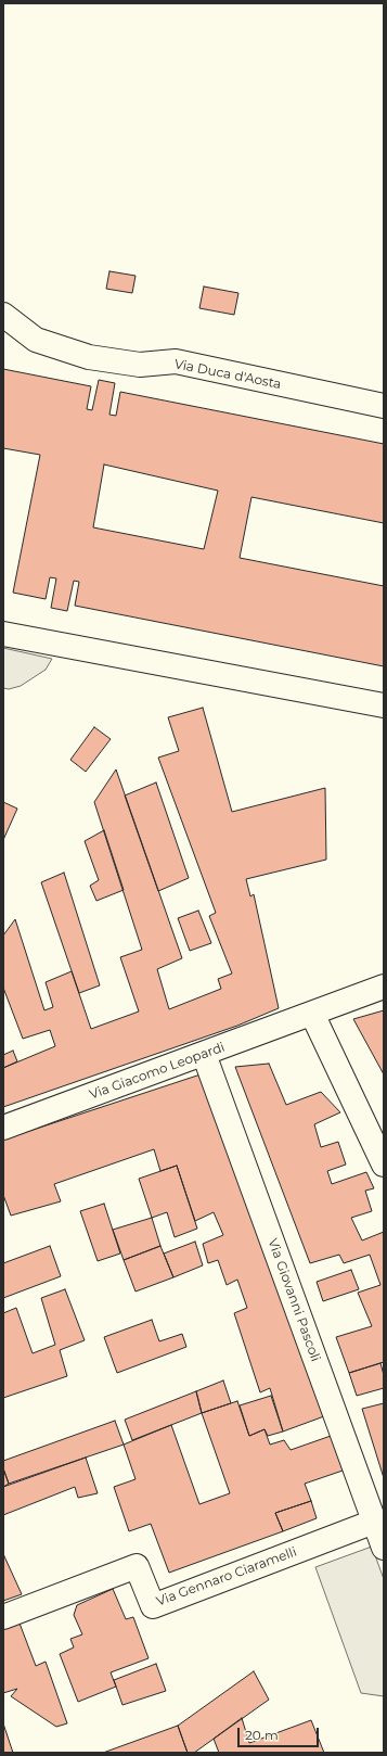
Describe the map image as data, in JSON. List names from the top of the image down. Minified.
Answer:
{"streets":{"street":["Via Duca d'Aosta","Via Giacomo Leopardi","Via Giovanni Pascoli","Via Gennaro Ciaramelli"]},"crossings":[["Via Giacomo Leopardi","Via Giovanni Pascoli"],["Via Giovanni Pascoli","Via Gennaro Ciaramelli"]],"scale_bar":"20 m"}
